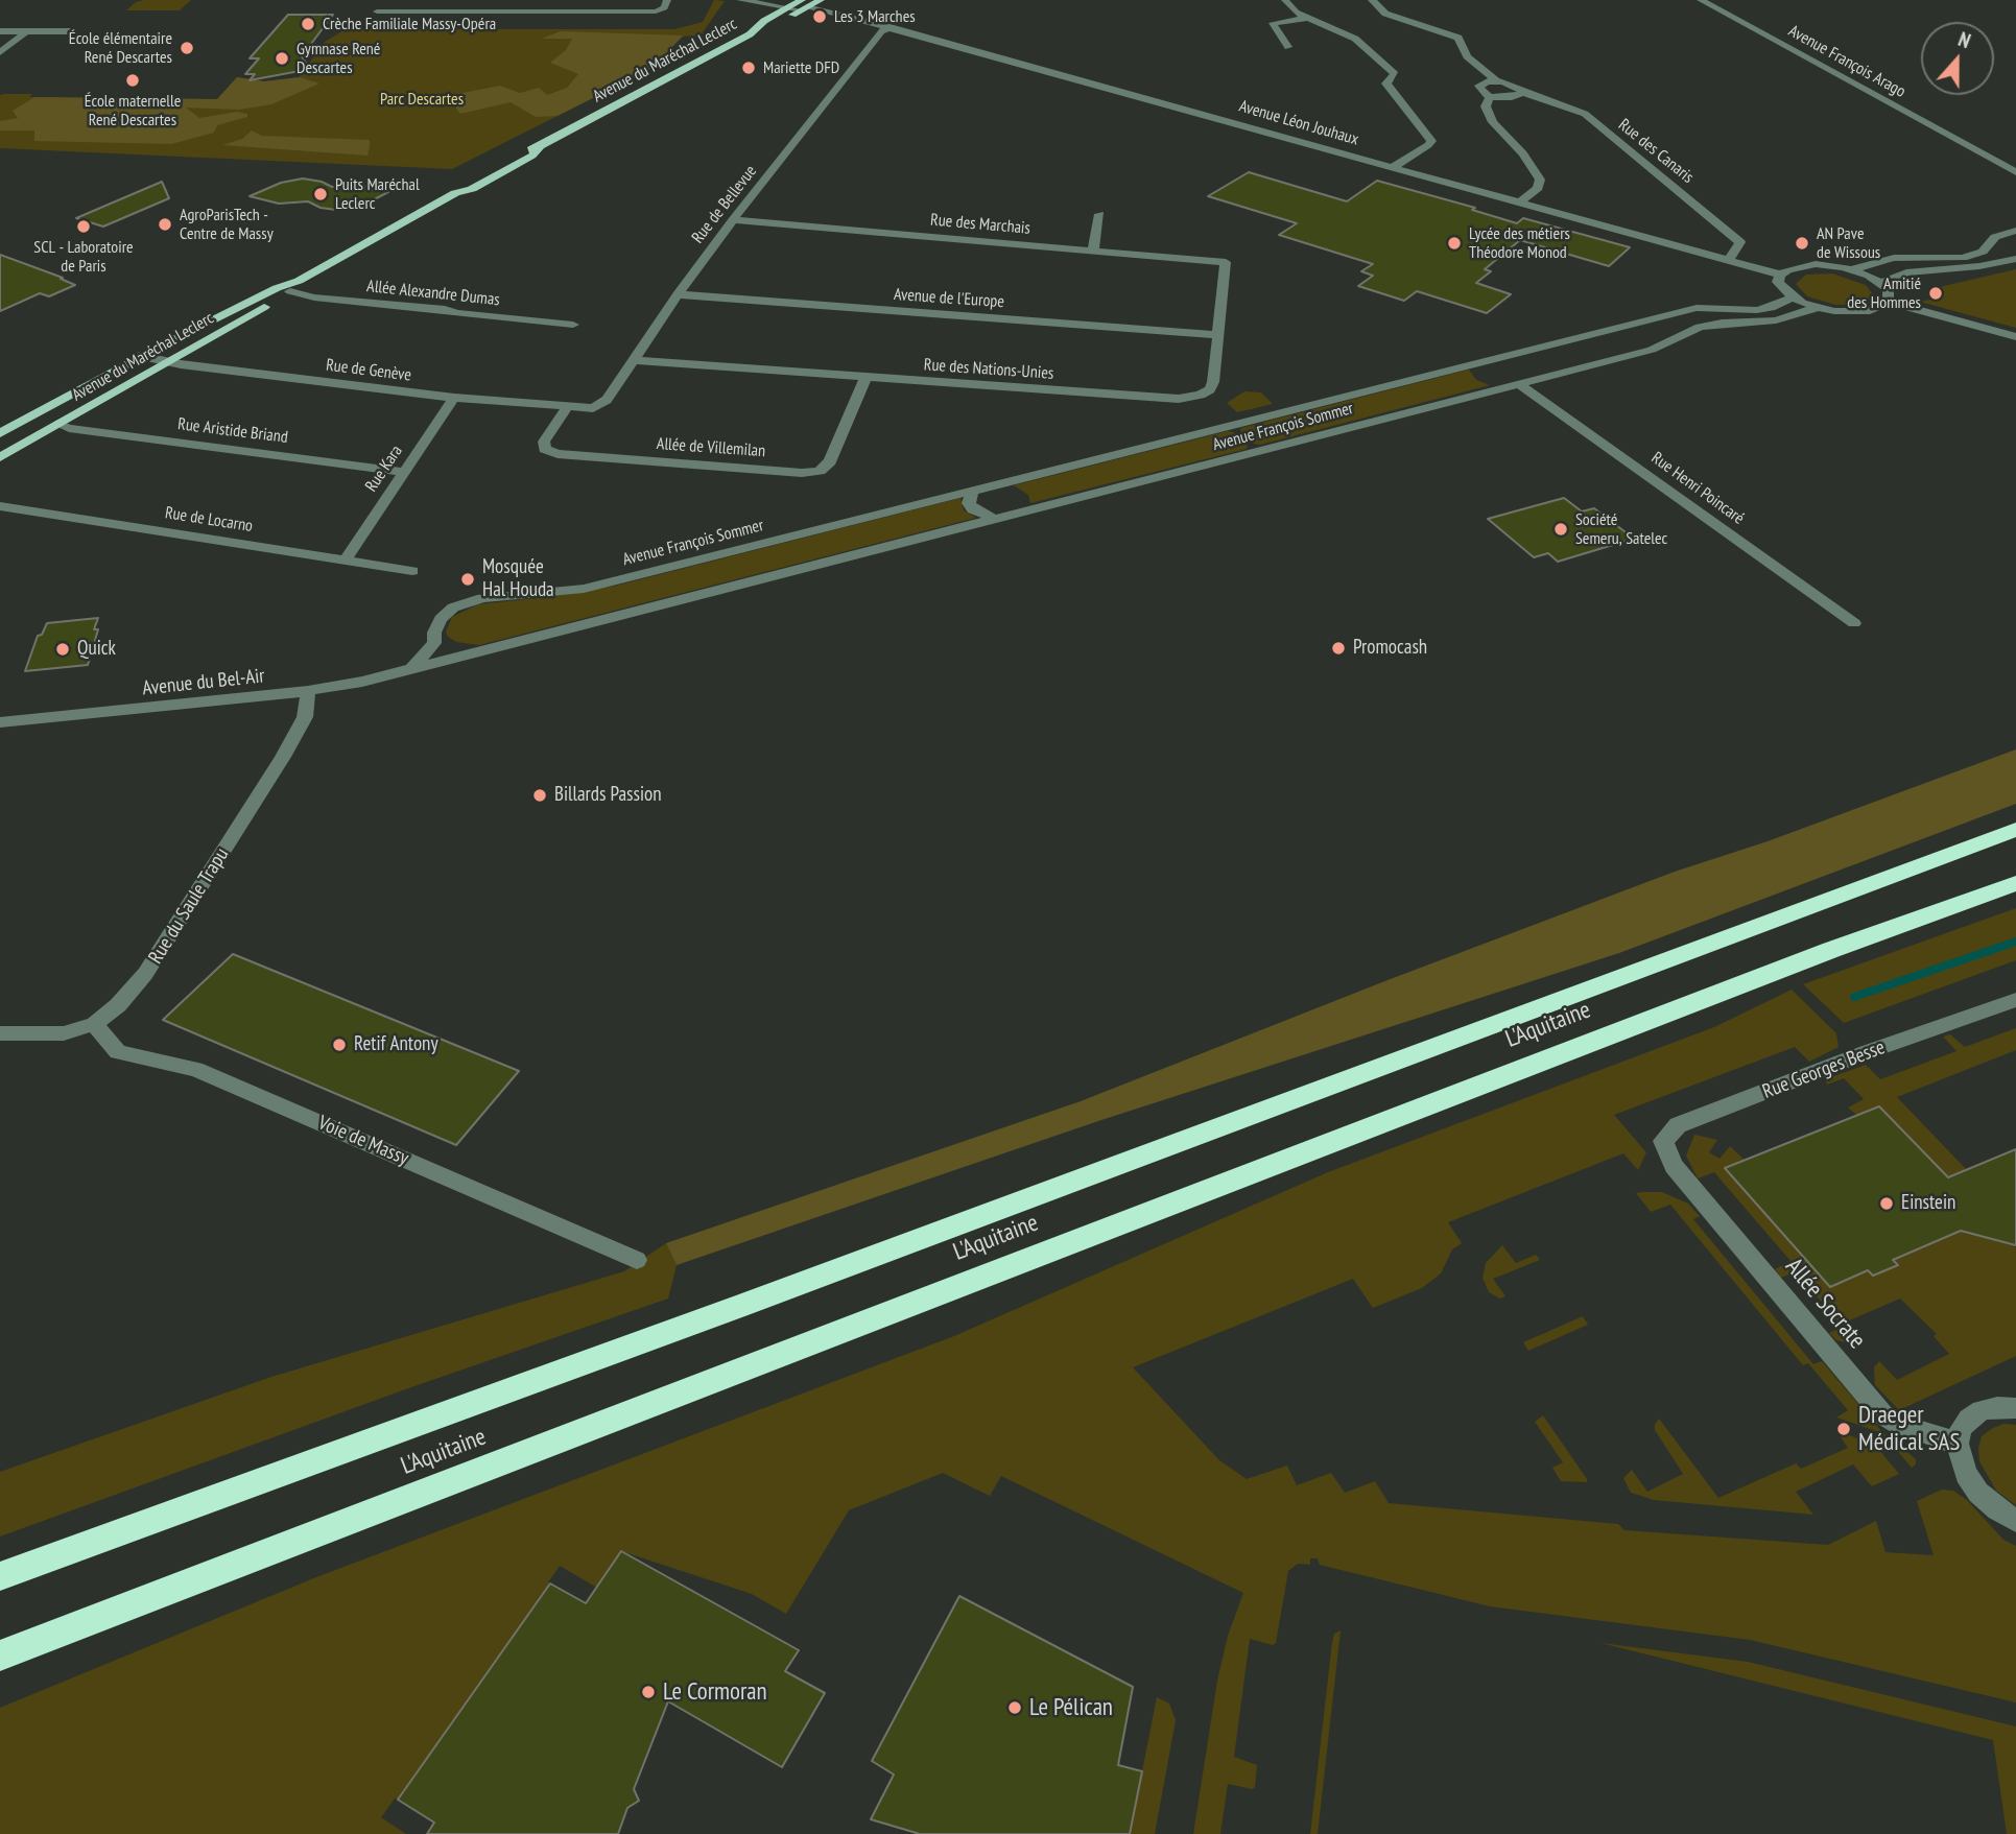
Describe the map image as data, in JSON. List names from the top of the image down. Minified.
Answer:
{"streets":{"highway":["L'Aquitaine"],"main road":["Avenue du Maréchal Leclerc"],"street":["Avenue François Arago","Avenue Léon Jouhaux","Rue des Canaris","Rue de Bellevue","Rue des Marchais","Allée Alexandre Dumas","Avenue de l'Europe","Rue des Nations-Unies","Rue de Genève","Avenue François Sommer","Rue Aristide Briand","Allée de Villemilan","Rue Kara","Rue Henri Poincaré","Rue de Locarno","Avenue du Bel-Air","Rue du Saule Trapu","Rue Georges Besse","Voie de Massy","Allée Socrate"]},"crossings":[["Avenue du Maréchal Leclerc","Avenue Léon Jouhaux"],["Avenue du Maréchal Leclerc","Allée Alexandre Dumas"],["Avenue du Maréchal Leclerc","Rue de Genève"],["Avenue du Maréchal Leclerc","Rue Aristide Briand"],["Avenue Léon Jouhaux","Rue des Canaris"],["Avenue Léon Jouhaux","Rue de Bellevue"],["Rue de Bellevue","Rue des Marchais"],["Rue de Bellevue","Avenue de l'Europe"],["Rue de Bellevue","Rue des Nations-Unies"],["Rue de Bellevue","Rue de Genève"],["Rue des Marchais","Rue des Nations-Unies"],["Avenue de l'Europe","Rue des Nations-Unies"],["Rue des Nations-Unies","Allée de Villemilan"],["Rue de Genève","Allée de Villemilan"],["Rue de Genève","Rue Kara"],["Avenue François Sommer","Rue Henri Poincaré"],["Avenue François Sommer","Avenue du Bel-Air"],["Rue Aristide Briand","Rue Kara"],["Rue Kara","Rue de Locarno"],["Avenue du Bel-Air","Rue du Saule Trapu"],["Rue du Saule Trapu","Voie de Massy"],["Rue Georges Besse","Allée Socrate"]],"parks":["Parc Descartes"],"places":["Les 3 Marches","Crèche Familiale Massy-Opéra","École élémentaire René Descartes","Gymnase René Descartes","Mariette DFD","École maternelle René Descartes","Puits Maréchal Leclerc","AgroParisTech - Centre de Massy","SCL - Laboratoire de Paris","Lycée des métiers Théodore Monod","AN Pave de Wissous","Amitié des Hommes","Société Semeru, Satelec","Mosquée Hal Houda","Promocash","Quick","Billards Passion","Retif Antony","Einstein","Draeger Médical SAS","Le Cormoran","Le Pélican"],"north":"top"}
